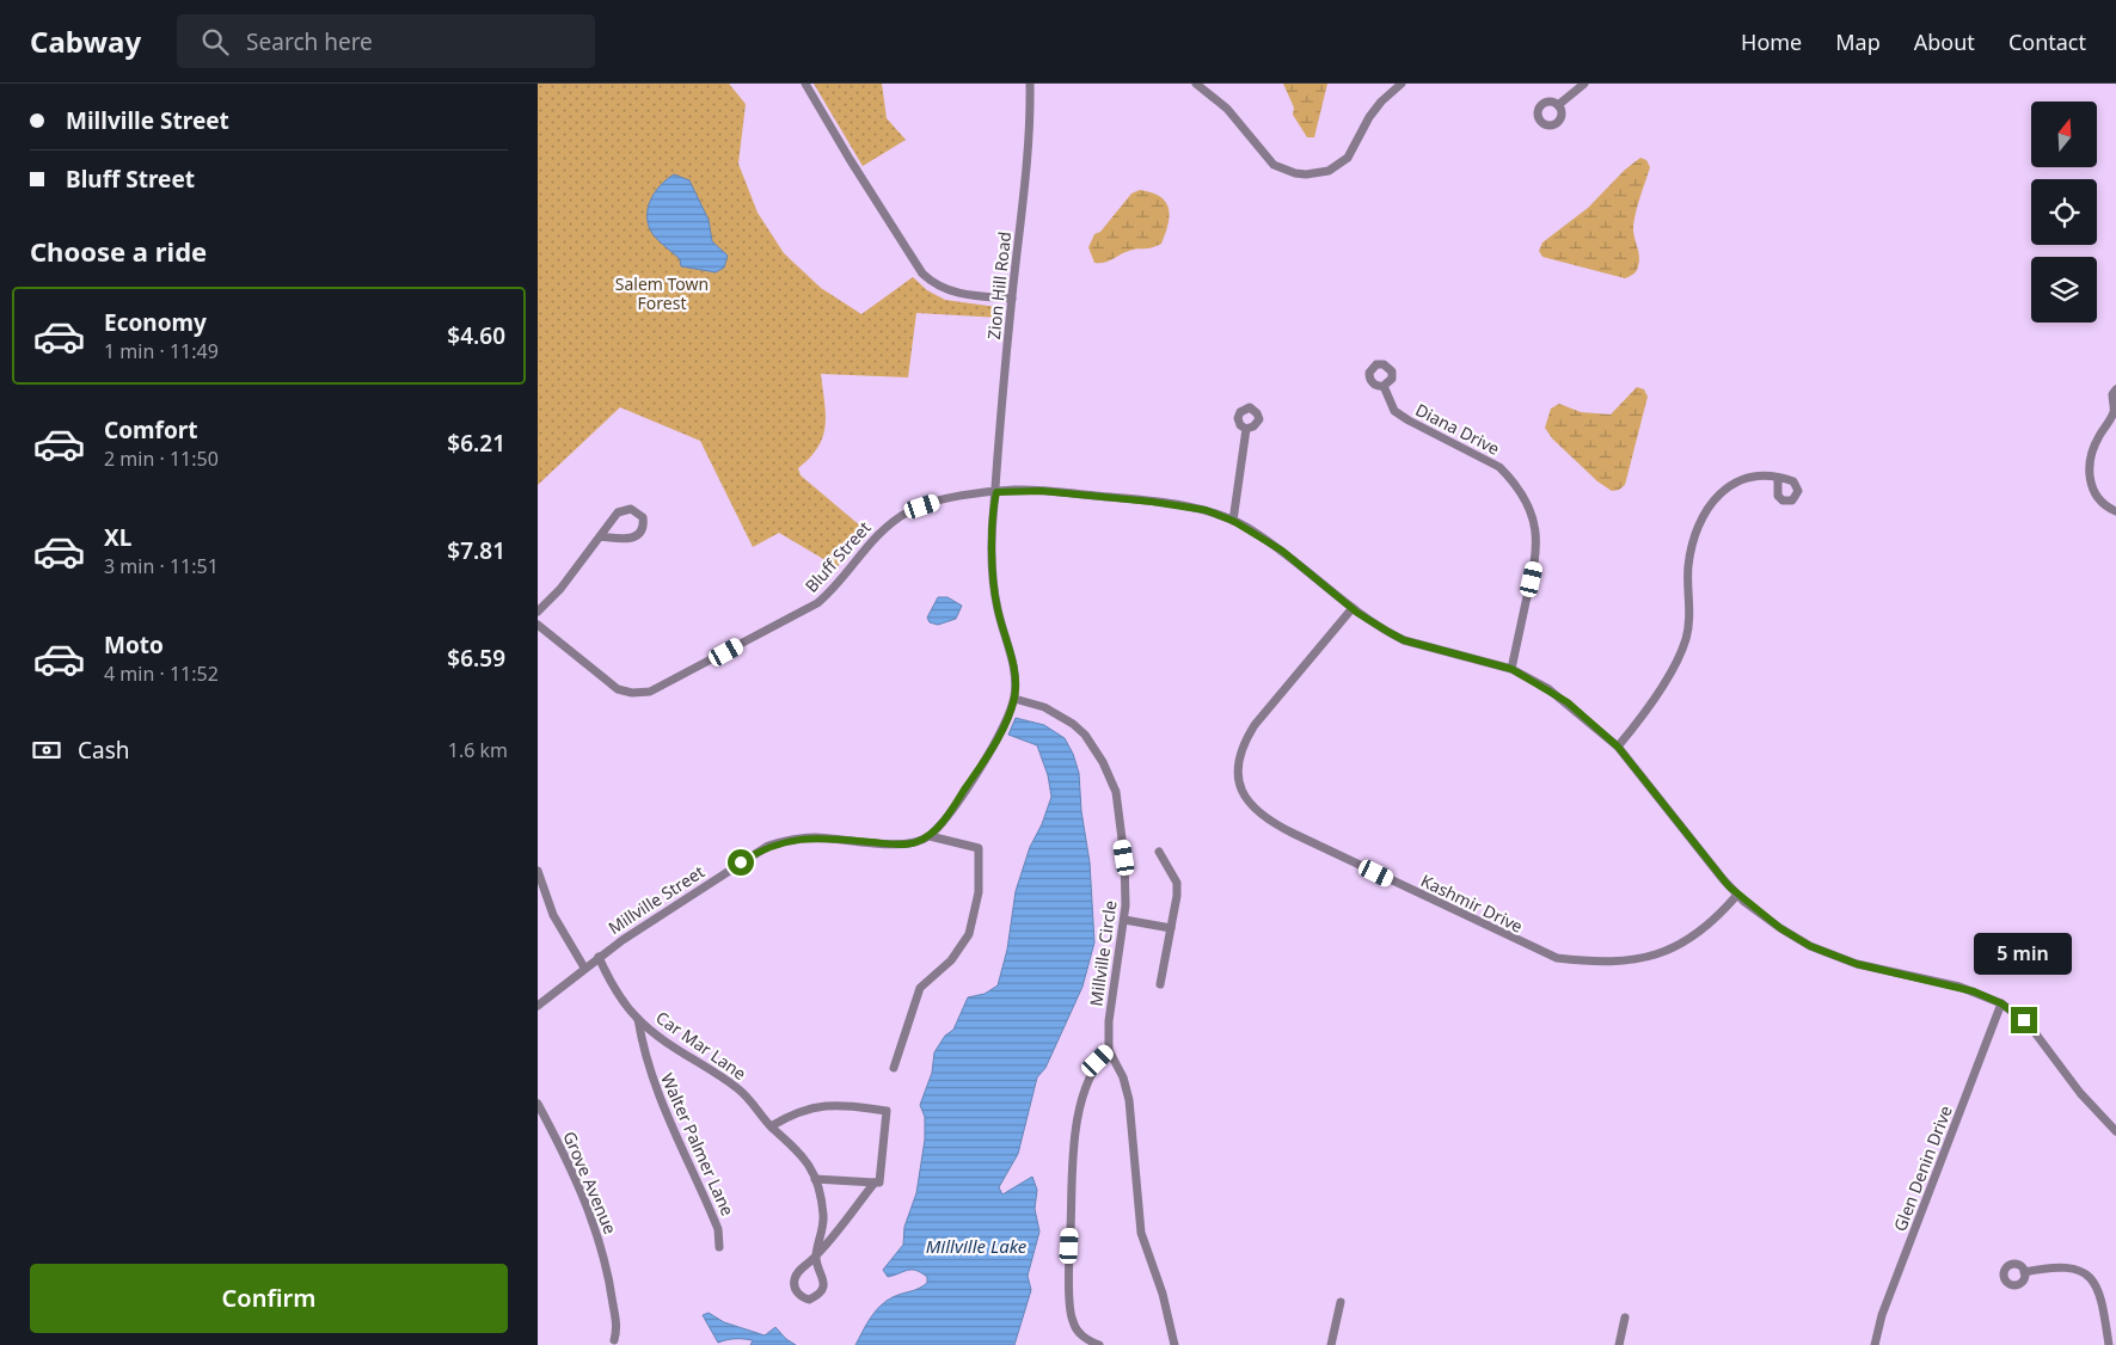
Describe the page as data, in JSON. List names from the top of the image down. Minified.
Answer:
{"streets":{"street":["Zion Hill Road","Diana Drive","Bluff Street","Millville Street","Kashmir Drive","Millville Circle","Car Mar Lane","Walter Palmer Lane","Glen Denin Drive","Grove Avenue"]},"crossings":[["Zion Hill Road","Bluff Street"],["Diana Drive","Bluff Street"],["Bluff Street","Kashmir Drive"],["Bluff Street","Glen Denin Drive"],["Millville Street","Car Mar Lane"],["Car Mar Lane","Walter Palmer Lane"]],"water":["Millville Lake"],"parks":["Salem Town Forest"],"north":"top","page":{"header":"Cabway","search":"Search here","nav":["Home","Map","About","Contact"],"banner":["Millville Street","Bluff Street"],"heading":"Choose a ride","list":[{"name":"Economy","note":"1 min · 11:49","value":"$4.60"},{"name":"Comfort","note":"2 min · 11:50","value":"$6.21"},{"name":"XL","note":"3 min · 11:51","value":"$7.81"},{"name":"Moto","note":"4 min · 11:52","value":"$6.59"}],"pay":["Cash","1.6 km"],"bubble":"5 min","buttons":"Confirm"}}
